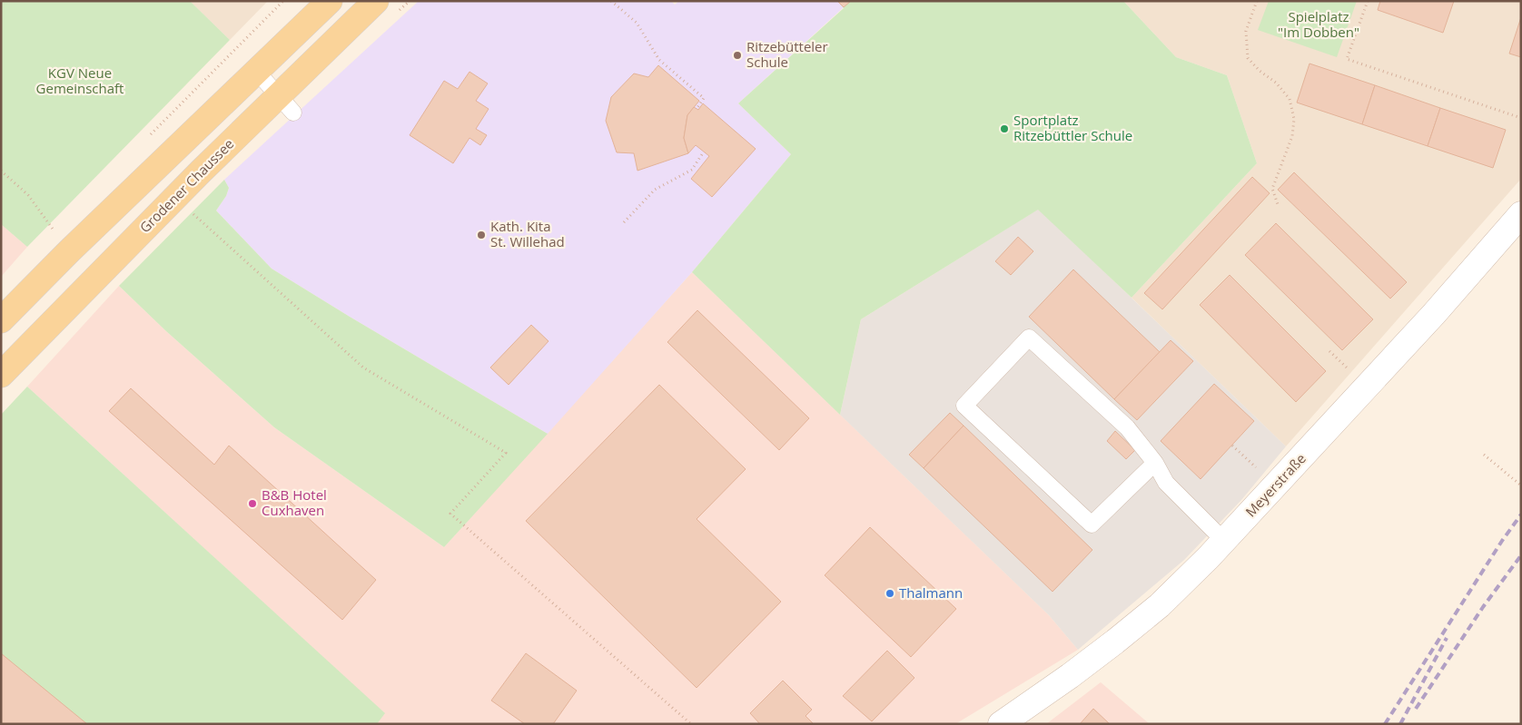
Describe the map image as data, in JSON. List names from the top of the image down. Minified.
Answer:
{"streets":{"main road":["Grodener Chaussee"],"street":["Meyerstraße"]},"parks":["Spielplatz \"Im Dobben\"","KGV Neue Gemeinschaft"],"places":["Ritzebütteler Schule","Sportplatz Ritzebüttler Schule","Kath. Kita St. Willehad","B&B Hotel Cuxhaven","Thalmann"]}
